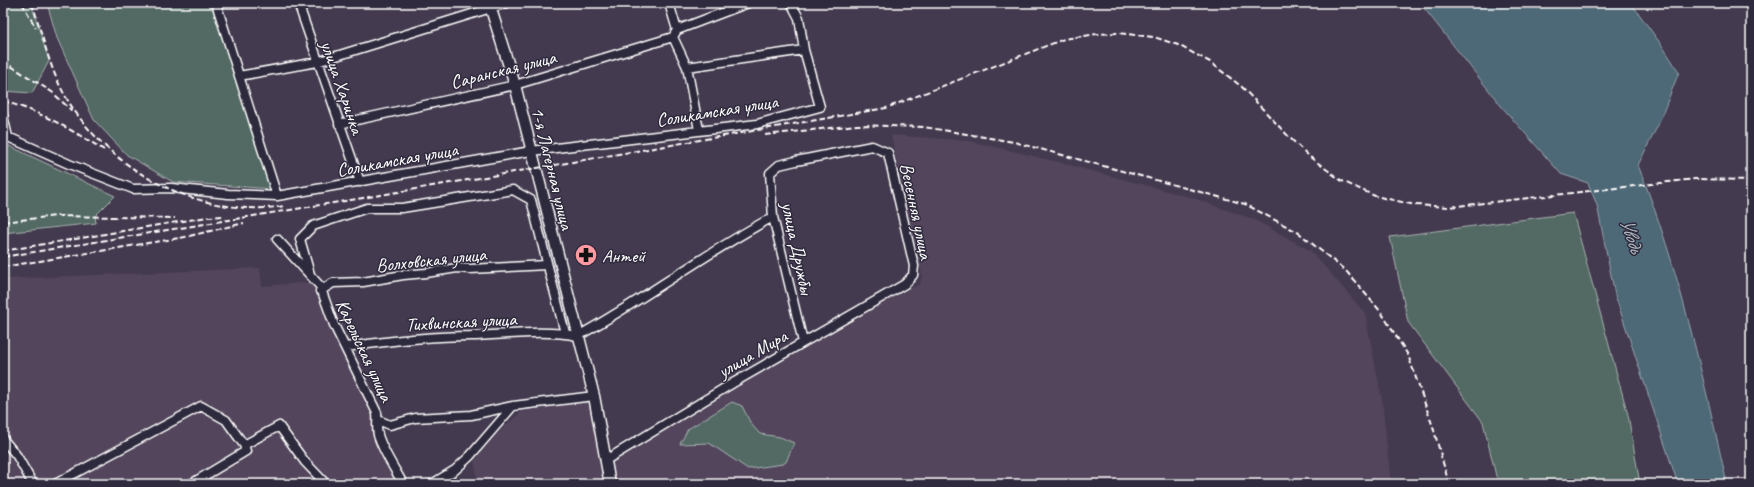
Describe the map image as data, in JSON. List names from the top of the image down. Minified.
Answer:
{"streets":{"main road":["1-я Лагерная улица"],"street":["Саранская улица","улица Харинка","Соликамская улица","Весенняя улица","улица Дружбы","Волховская улица","Тихвинская улица","Карельская улица","улица Мира"]},"crossings":[["Саранская улица","улица Харинка"],["Саранская улица","1-я Лагерная улица"],["улица Харинка","Соликамская улица"],["Соликамская улица","1-я Лагерная улица"],["1-я Лагерная улица","Тихвинская улица"],["1-я Лагерная улица","улица Мира"],["Весенняя улица","улица Дружбы"],["Весенняя улица","улица Мира"],["улица Дружбы","улица Мира"],["Волховская улица","Карельская улица"],["Тихвинская улица","Карельская улица"]],"water":["Уводь"],"places":{"pharmacy":["Антей"]}}
